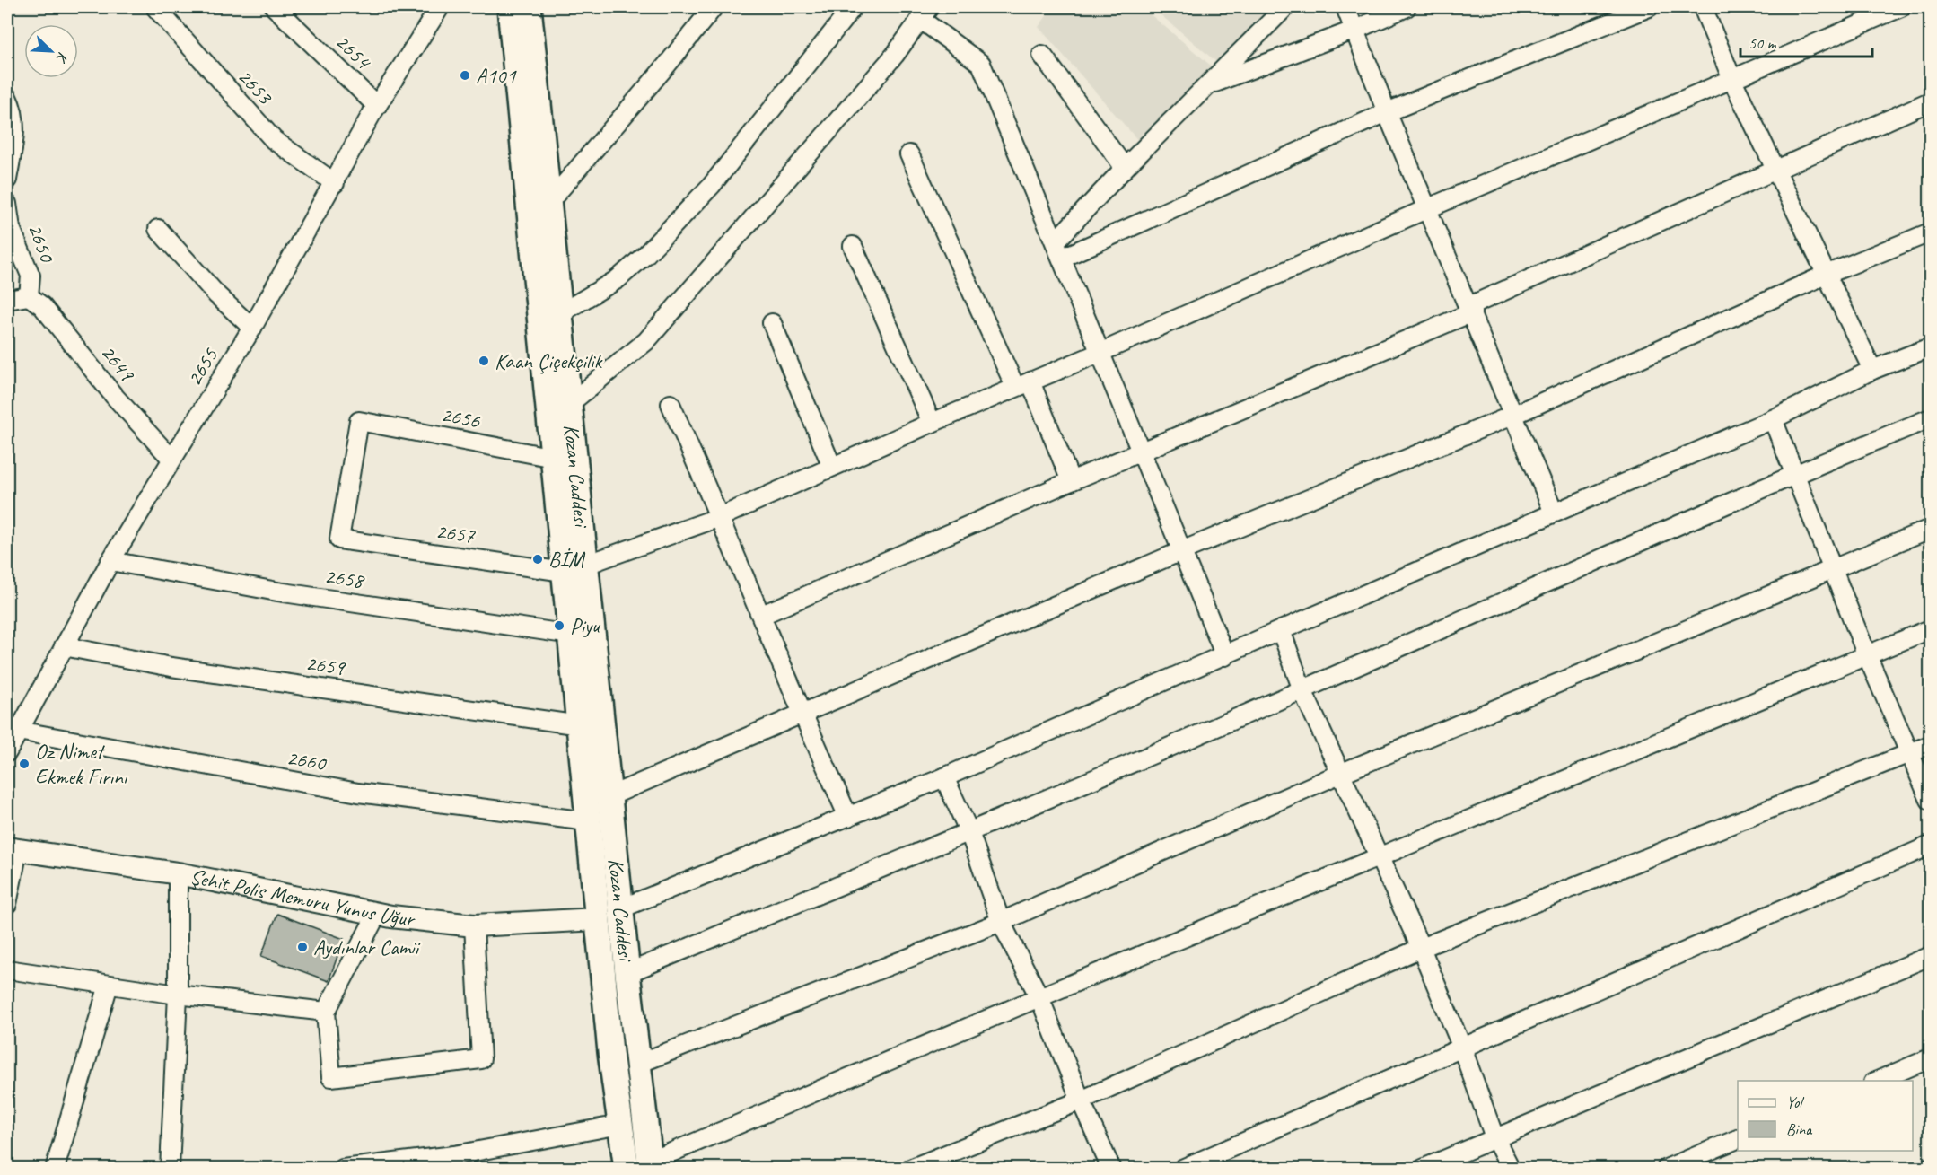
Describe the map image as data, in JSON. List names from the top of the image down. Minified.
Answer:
{"streets":{"highway":["Kozan Caddesi"],"main road":["Şehit Polis Memuru Yunus Uğur"],"street":["2654","2653","2650","2649","2655","2656","2657","2658","2659","2660"]},"crossings":[["2654","2655"],["2653","2655"],["2650","2649"],["2649","2655"],["2655","2658"],["2655","2659"],["2655","2660"],["2656","Kozan Caddesi"],["2656","2657"],["Kozan Caddesi","2657"],["Kozan Caddesi","2658"],["Kozan Caddesi","2659"],["Kozan Caddesi","2660"],["Kozan Caddesi","Şehit Polis Memuru Yunus Uğur"]],"places":["A101","Kaan Çiçekçilik","BİM","Piyu","Oz Nimet Ekmek Fırını","Aydınlar Camii"],"legend":["Yol","Bina"],"scale_bar":"50 m","north":"bottom right"}
